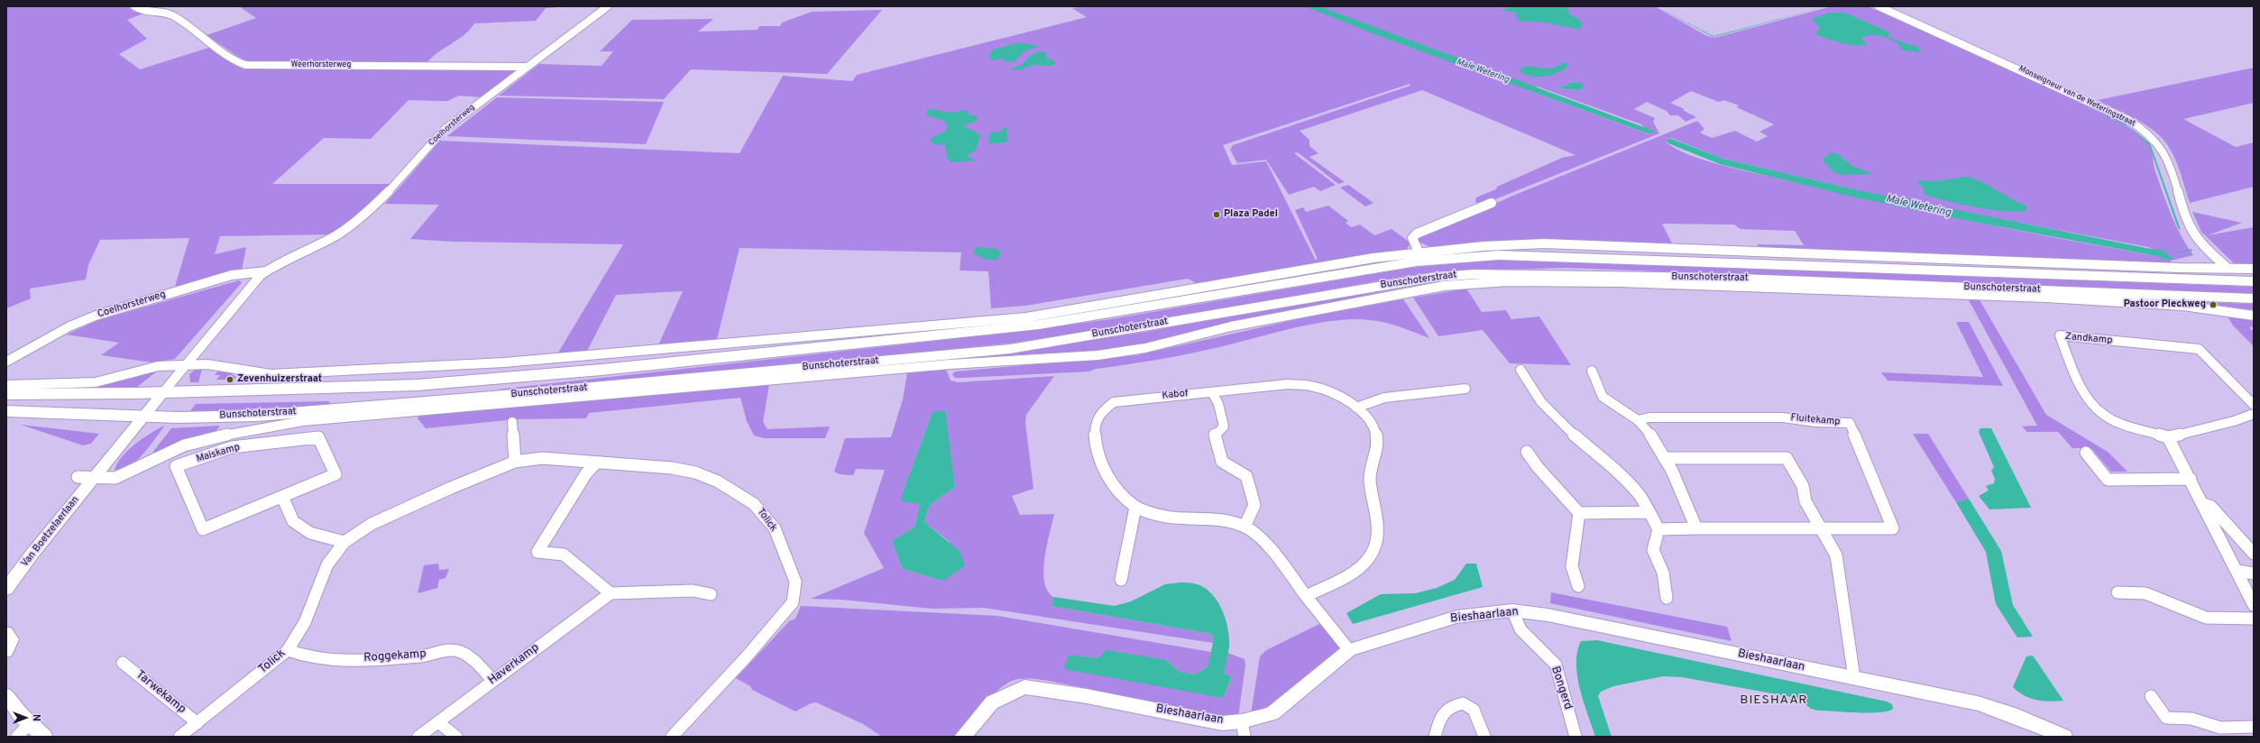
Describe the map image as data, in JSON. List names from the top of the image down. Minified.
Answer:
{"streets":{"main road":["Bunschoterstraat"],"street":["Weerhorsterweg","Monseigneur van de Weteringstraat","Coelhorsterweg","Zandkamp","Kabof","Fluitekamp","Maiskamp","Tolick","Van Boetzelaerlaan","Bieshaarlaan","Roggekamp","Haverkamp","Bongerd","Tarwekamp"]},"crossings":[["Weerhorsterweg","Coelhorsterweg"],["Monseigneur van de Weteringstraat","Bunschoterstraat"],["Coelhorsterweg","Bunschoterstraat"],["Coelhorsterweg","Van Boetzelaerlaan"],["Bunschoterstraat","Van Boetzelaerlaan"],["Kabof","Bieshaarlaan"],["Tolick","Roggekamp"],["Tolick","Tarwekamp"],["Bieshaarlaan","Bongerd"],["Roggekamp","Haverkamp"]],"districts":["BIESHAAR"],"water":["Male Wetering"],"places":["Plaza Padel","Pastoor Pieckweg","Zevenhuizerstraat"],"north":"right"}
